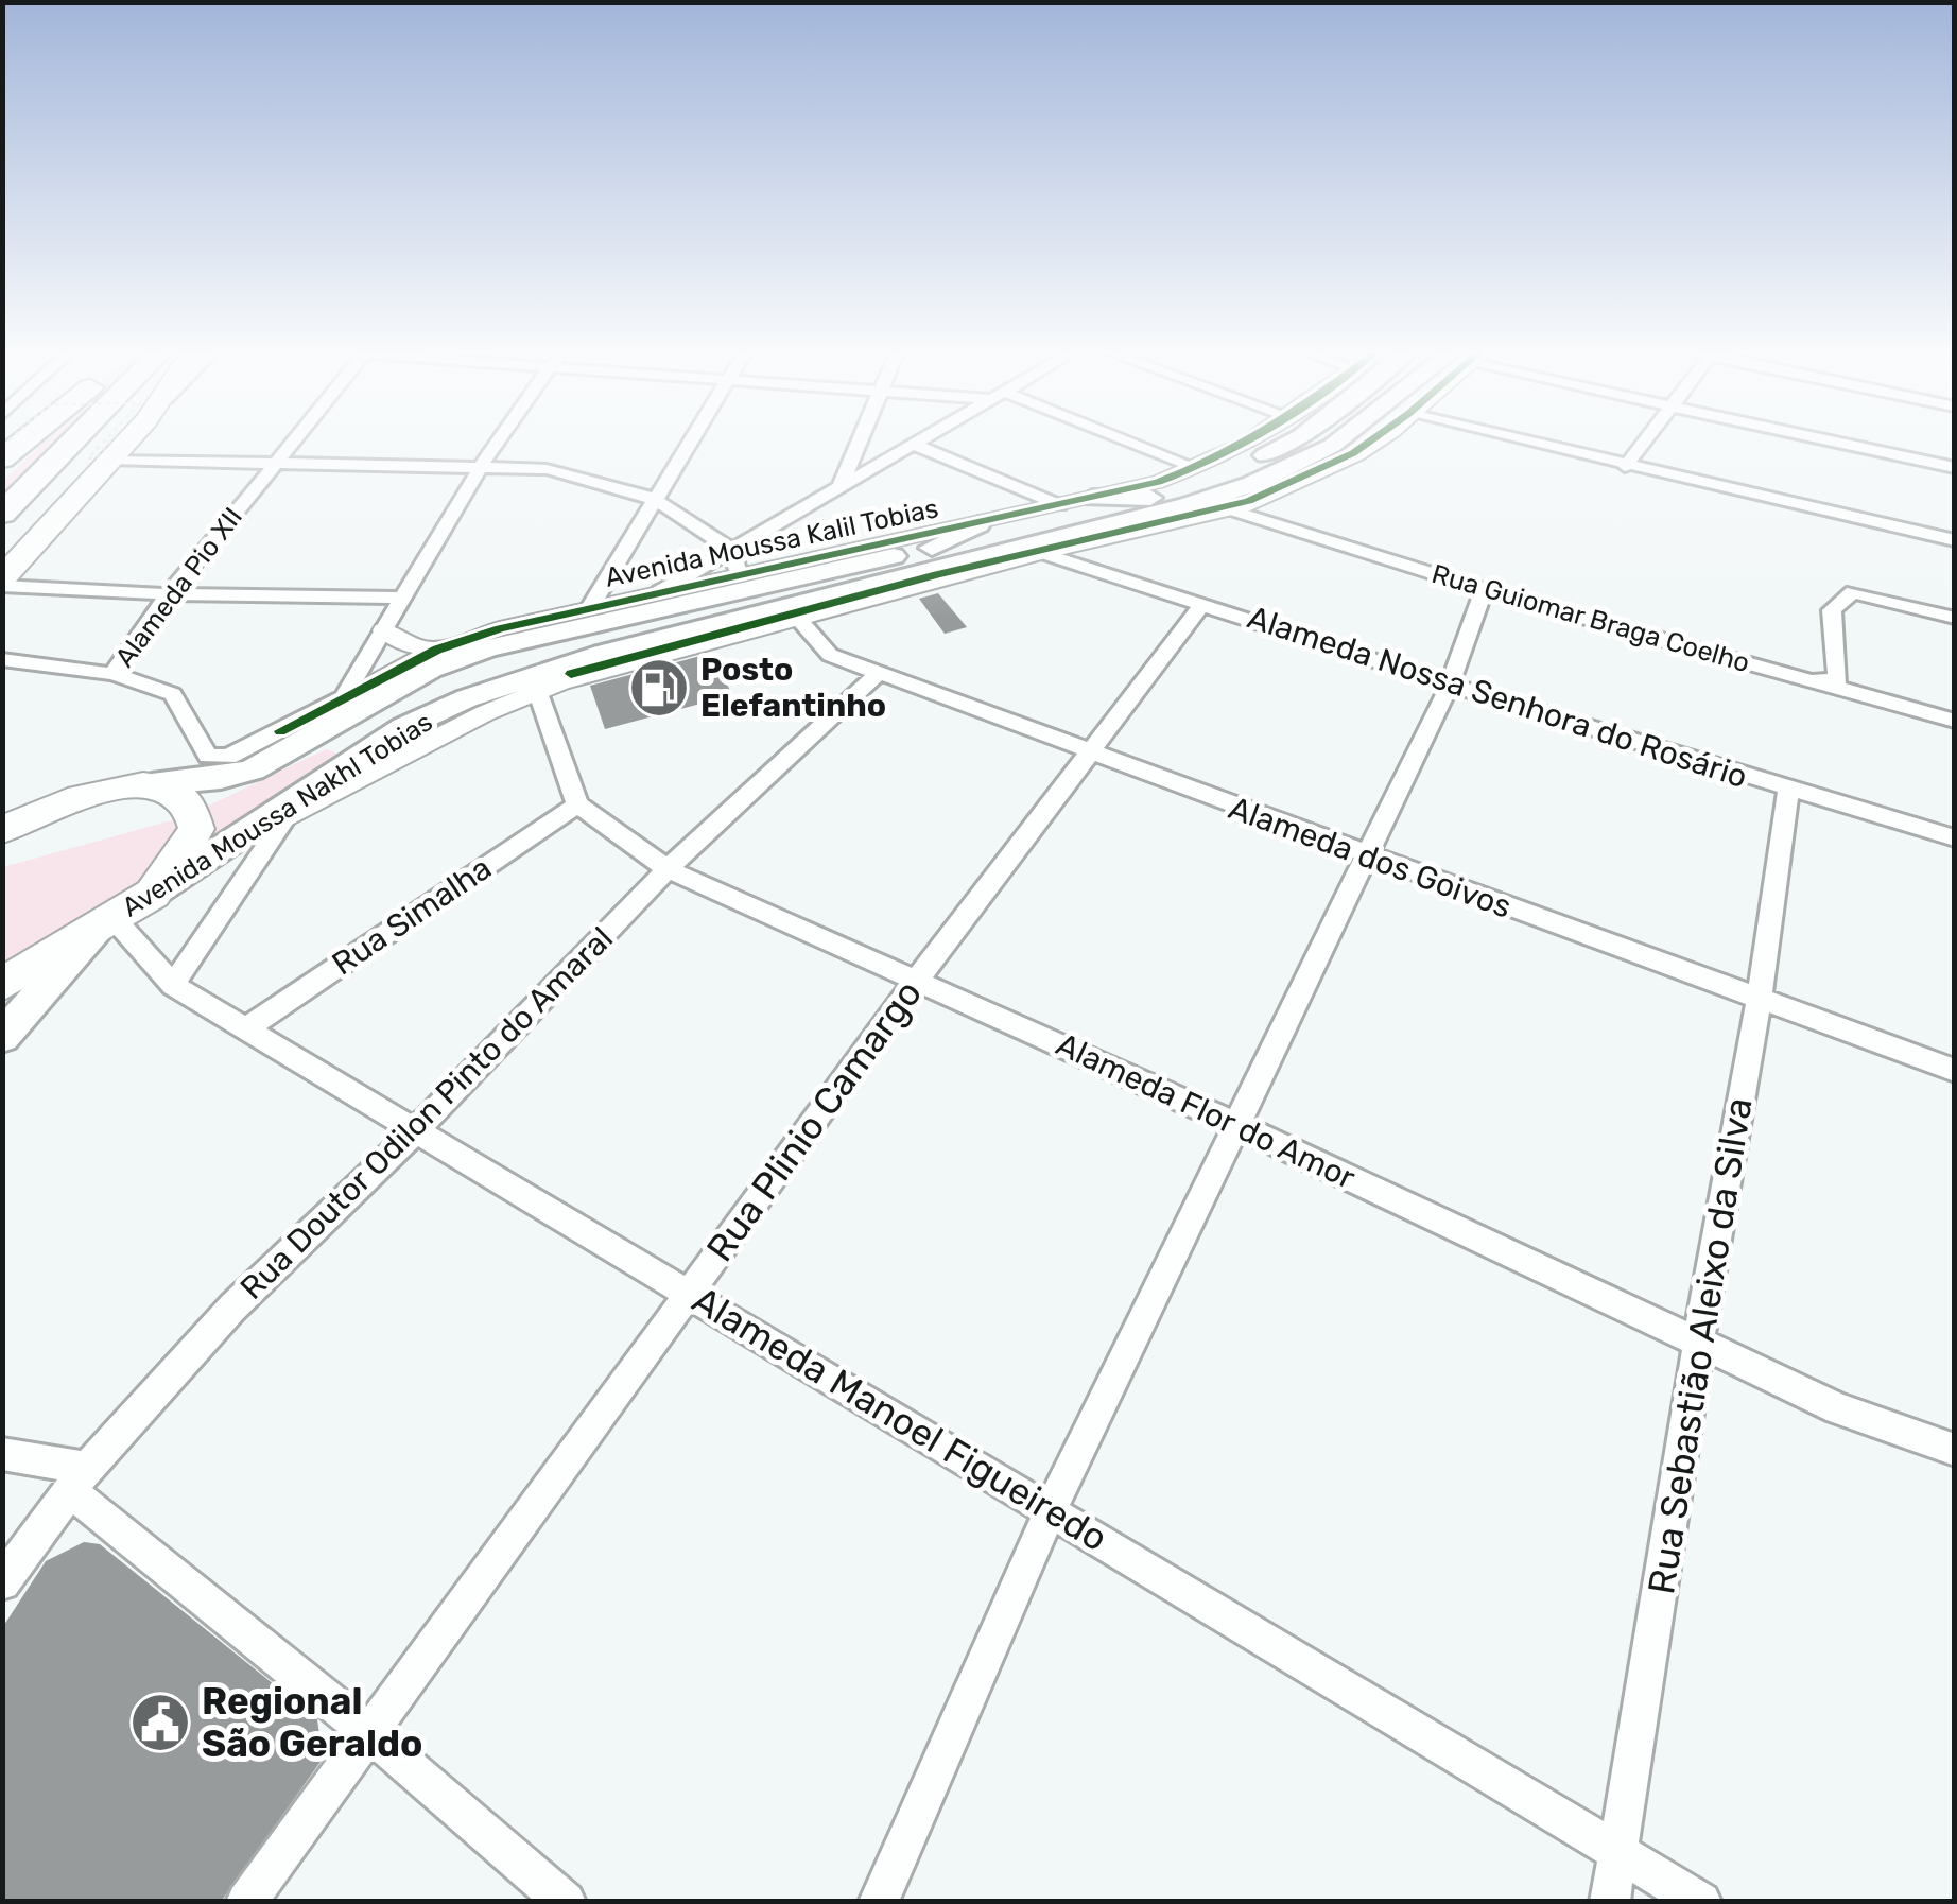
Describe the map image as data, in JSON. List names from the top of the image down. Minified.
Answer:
{"streets":{"highway":["Avenida Moussa Nakhl Tobias"],"street":["Avenida Moussa Kalil Tobias","Alameda Pio XII","Rua Guiomar Braga Coelho","Alameda Nossa Senhora do Rosário","Alameda dos Goivos","Rua Simalha","Alameda Flor do Amor","Rua Doutor Odilon Pinto do Amaral","Rua Plinio Camargo","Rua Sebastião Aleixo da Silva","Alameda Manoel Figueiredo"]},"crossings":[["Avenida Moussa Kalil Tobias","Avenida Moussa Nakhl Tobias"],["Alameda Nossa Senhora do Rosário","Rua Plinio Camargo"],["Alameda Nossa Senhora do Rosário","Rua Sebastião Aleixo da Silva"],["Avenida Moussa Nakhl Tobias","Alameda dos Goivos"],["Avenida Moussa Nakhl Tobias","Alameda Manoel Figueiredo"],["Alameda dos Goivos","Rua Doutor Odilon Pinto do Amaral"],["Alameda dos Goivos","Rua Plinio Camargo"],["Alameda dos Goivos","Rua Sebastião Aleixo da Silva"],["Rua Simalha","Alameda Flor do Amor"],["Rua Simalha","Alameda Manoel Figueiredo"],["Alameda Flor do Amor","Rua Doutor Odilon Pinto do Amaral"],["Alameda Flor do Amor","Rua Plinio Camargo"],["Alameda Flor do Amor","Rua Sebastião Aleixo da Silva"],["Rua Doutor Odilon Pinto do Amaral","Alameda Manoel Figueiredo"],["Rua Plinio Camargo","Alameda Manoel Figueiredo"],["Rua Sebastião Aleixo da Silva","Alameda Manoel Figueiredo"]],"places":{"fuel station":["Posto Elefantinho"],"public building":["Regional São Geraldo"]}}
